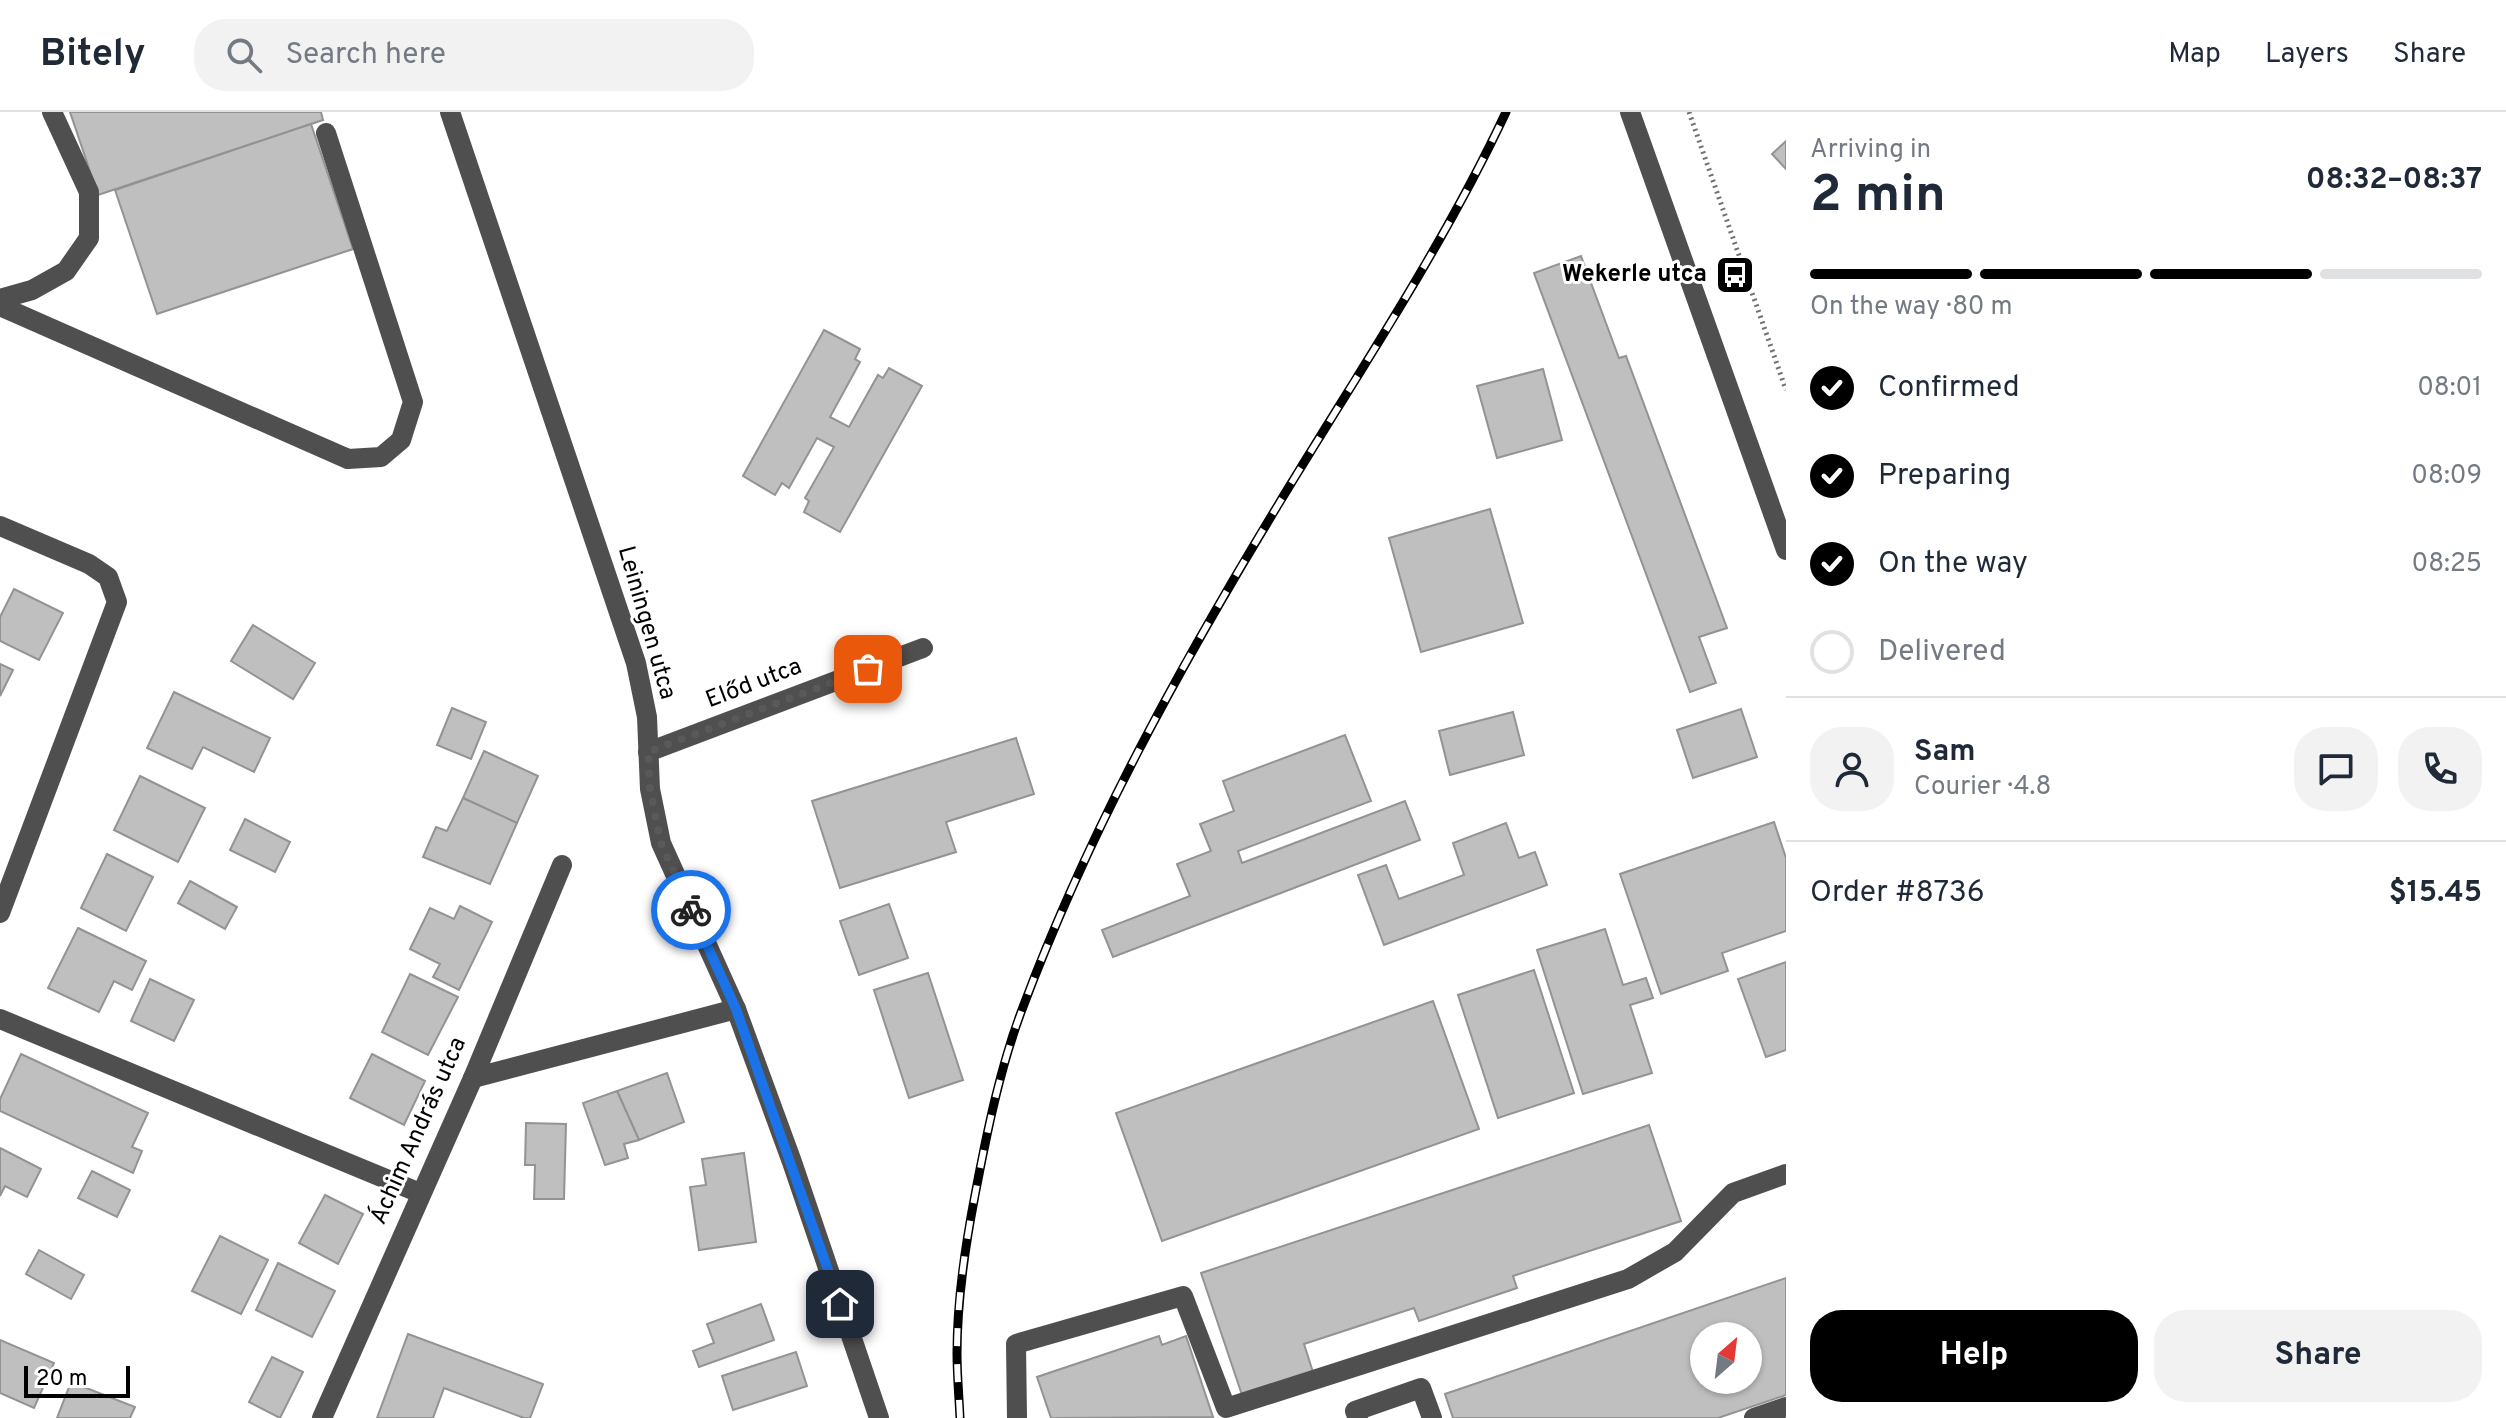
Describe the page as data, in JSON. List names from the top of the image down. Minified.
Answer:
{"streets":{"street":["Leiningen utca","Előd utca","Áchim András utca"]},"crossings":[["Leiningen utca","Előd utca"]],"places":{"bus stop":["Wekerle utca"]},"scale_bar":"20 m","north":"top right","page":{"header":"Bitely","search":"Search here","nav":["Map","Layers","Share"],"heading":["2 min","Arriving in","08:32–08:37"],"panel":["Sam","Courier · 4.8","Order #8736","$15.45"],"bar":"On the way · 80 m","list":[["Confirmed","08:01"],["Preparing","08:09"],["On the way","08:25"],"Delivered"],"buttons":["Help","Share"],"scale":"20 m"}}
